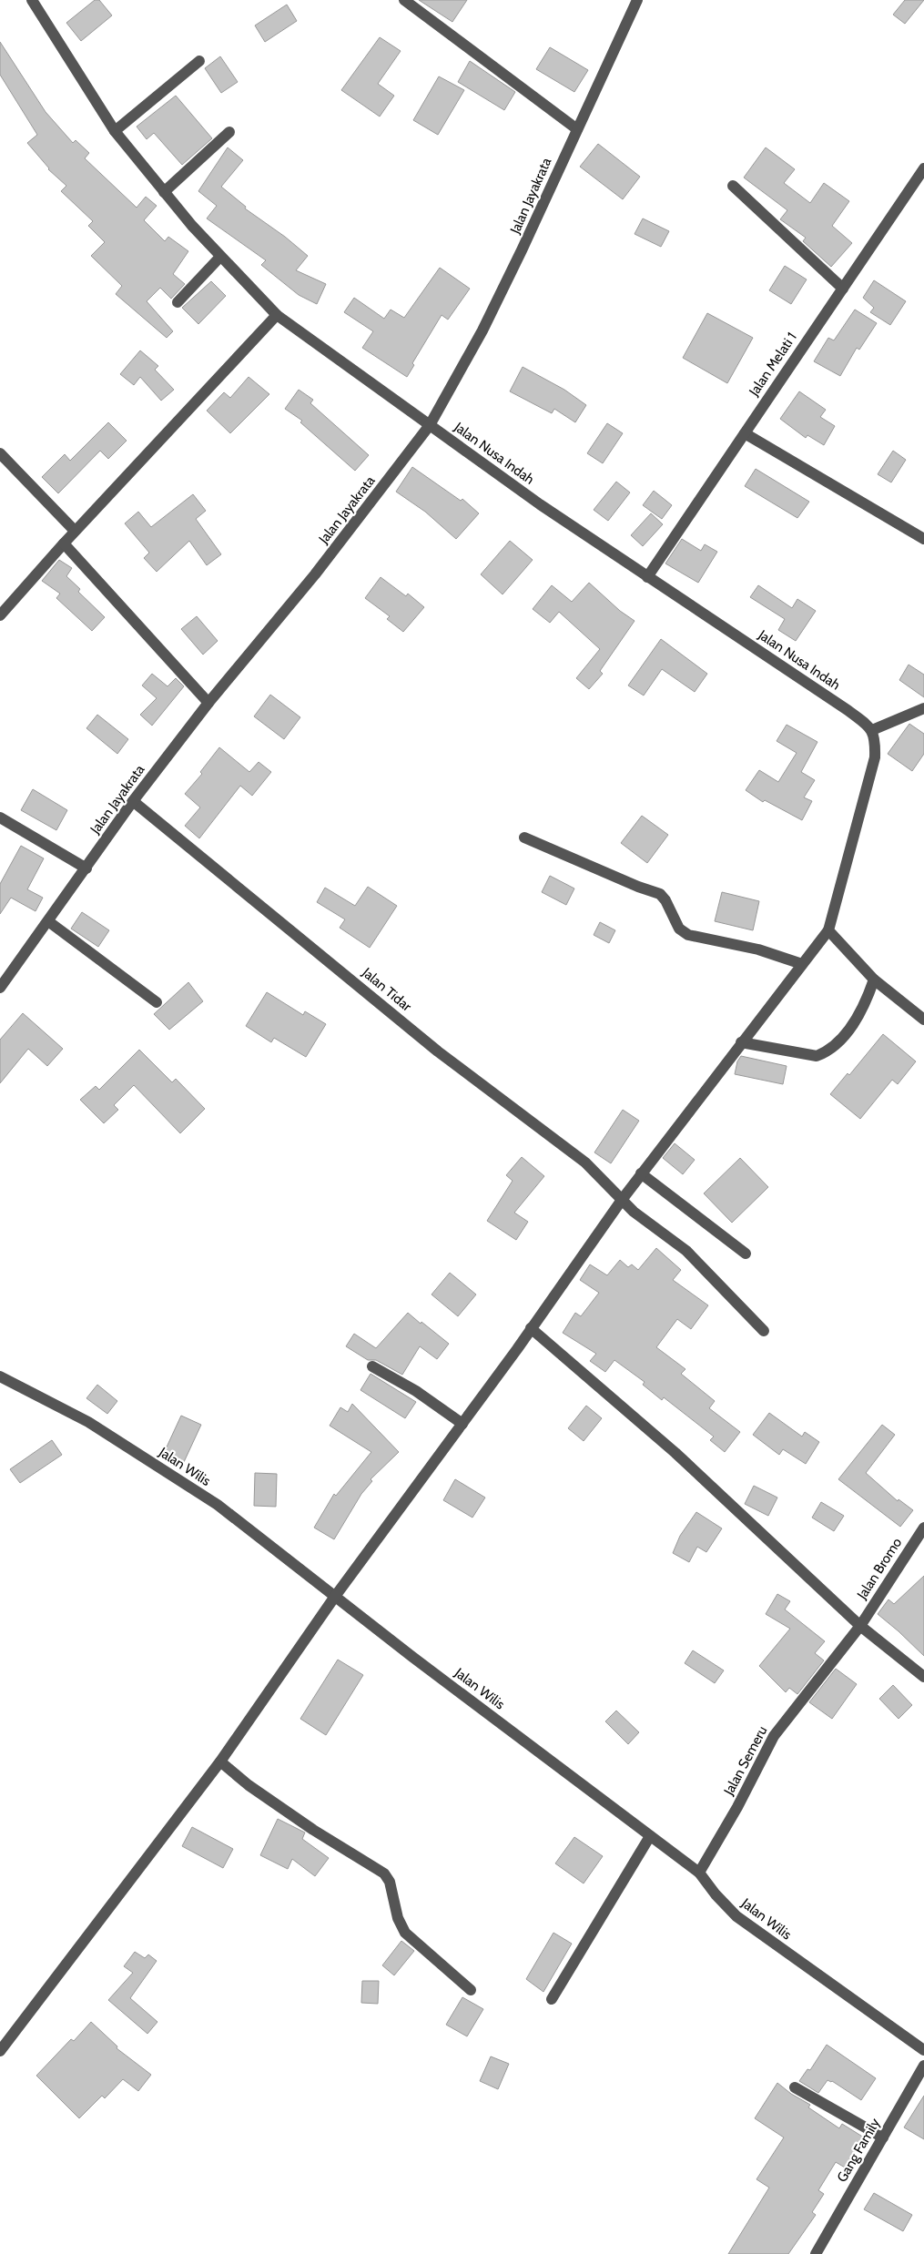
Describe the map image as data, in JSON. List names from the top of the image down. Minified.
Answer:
{"streets":{"street":["Jalan Jayakrata","Jalan Melati 1","Jalan Nusa Indah","Jalan Tidar","Jalan Wilis","Jalan Bromo","Jalan Semeru","Gang Family"]},"crossings":[["Jalan Jayakrata","Jalan Nusa Indah"],["Jalan Jayakrata","Jalan Tidar"],["Jalan Melati 1","Jalan Nusa Indah"],["Jalan Wilis","Jalan Semeru"],["Jalan Bromo","Jalan Semeru"]]}
